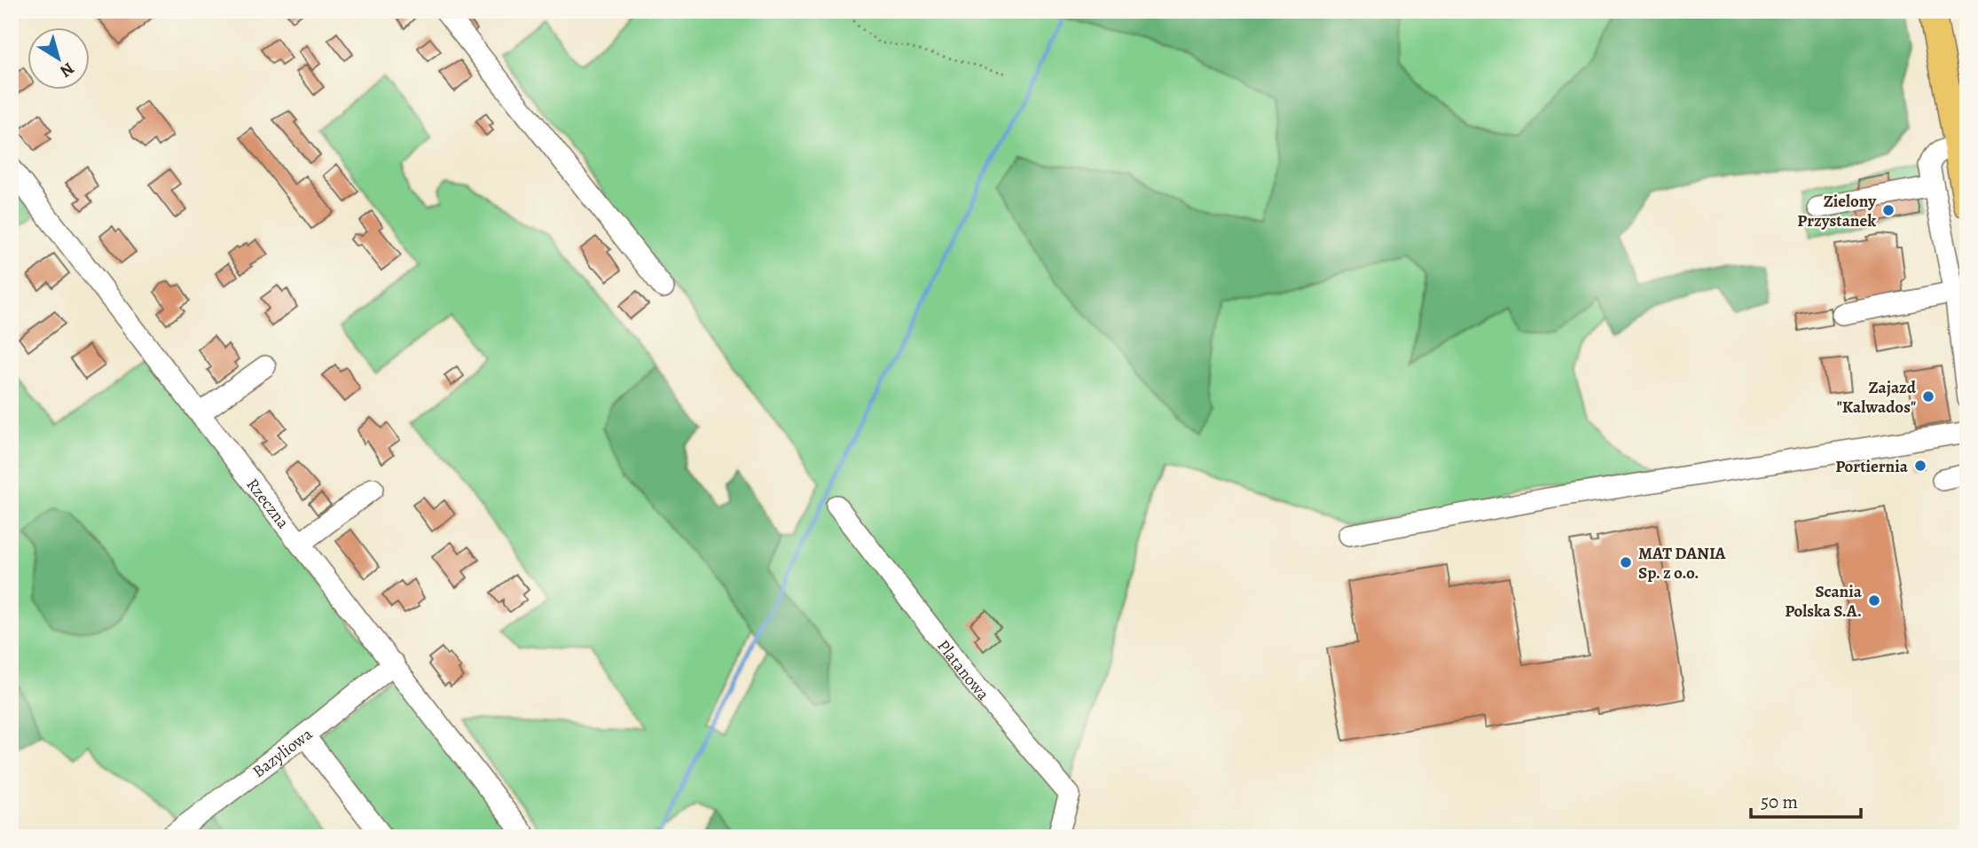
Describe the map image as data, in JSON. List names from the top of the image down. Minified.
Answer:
{"streets":{"street":["Rzeczna","Platanowa","Bazyliowa"]},"crossings":[["Rzeczna","Bazyliowa"]],"places":["Zielony Przystanek","Zajazd \"Kalwados\"","Portiernia","MAT DANIA Sp. z o.o.","Scania Polska S.A."],"scale_bar":"50 m","north":"bottom right"}
